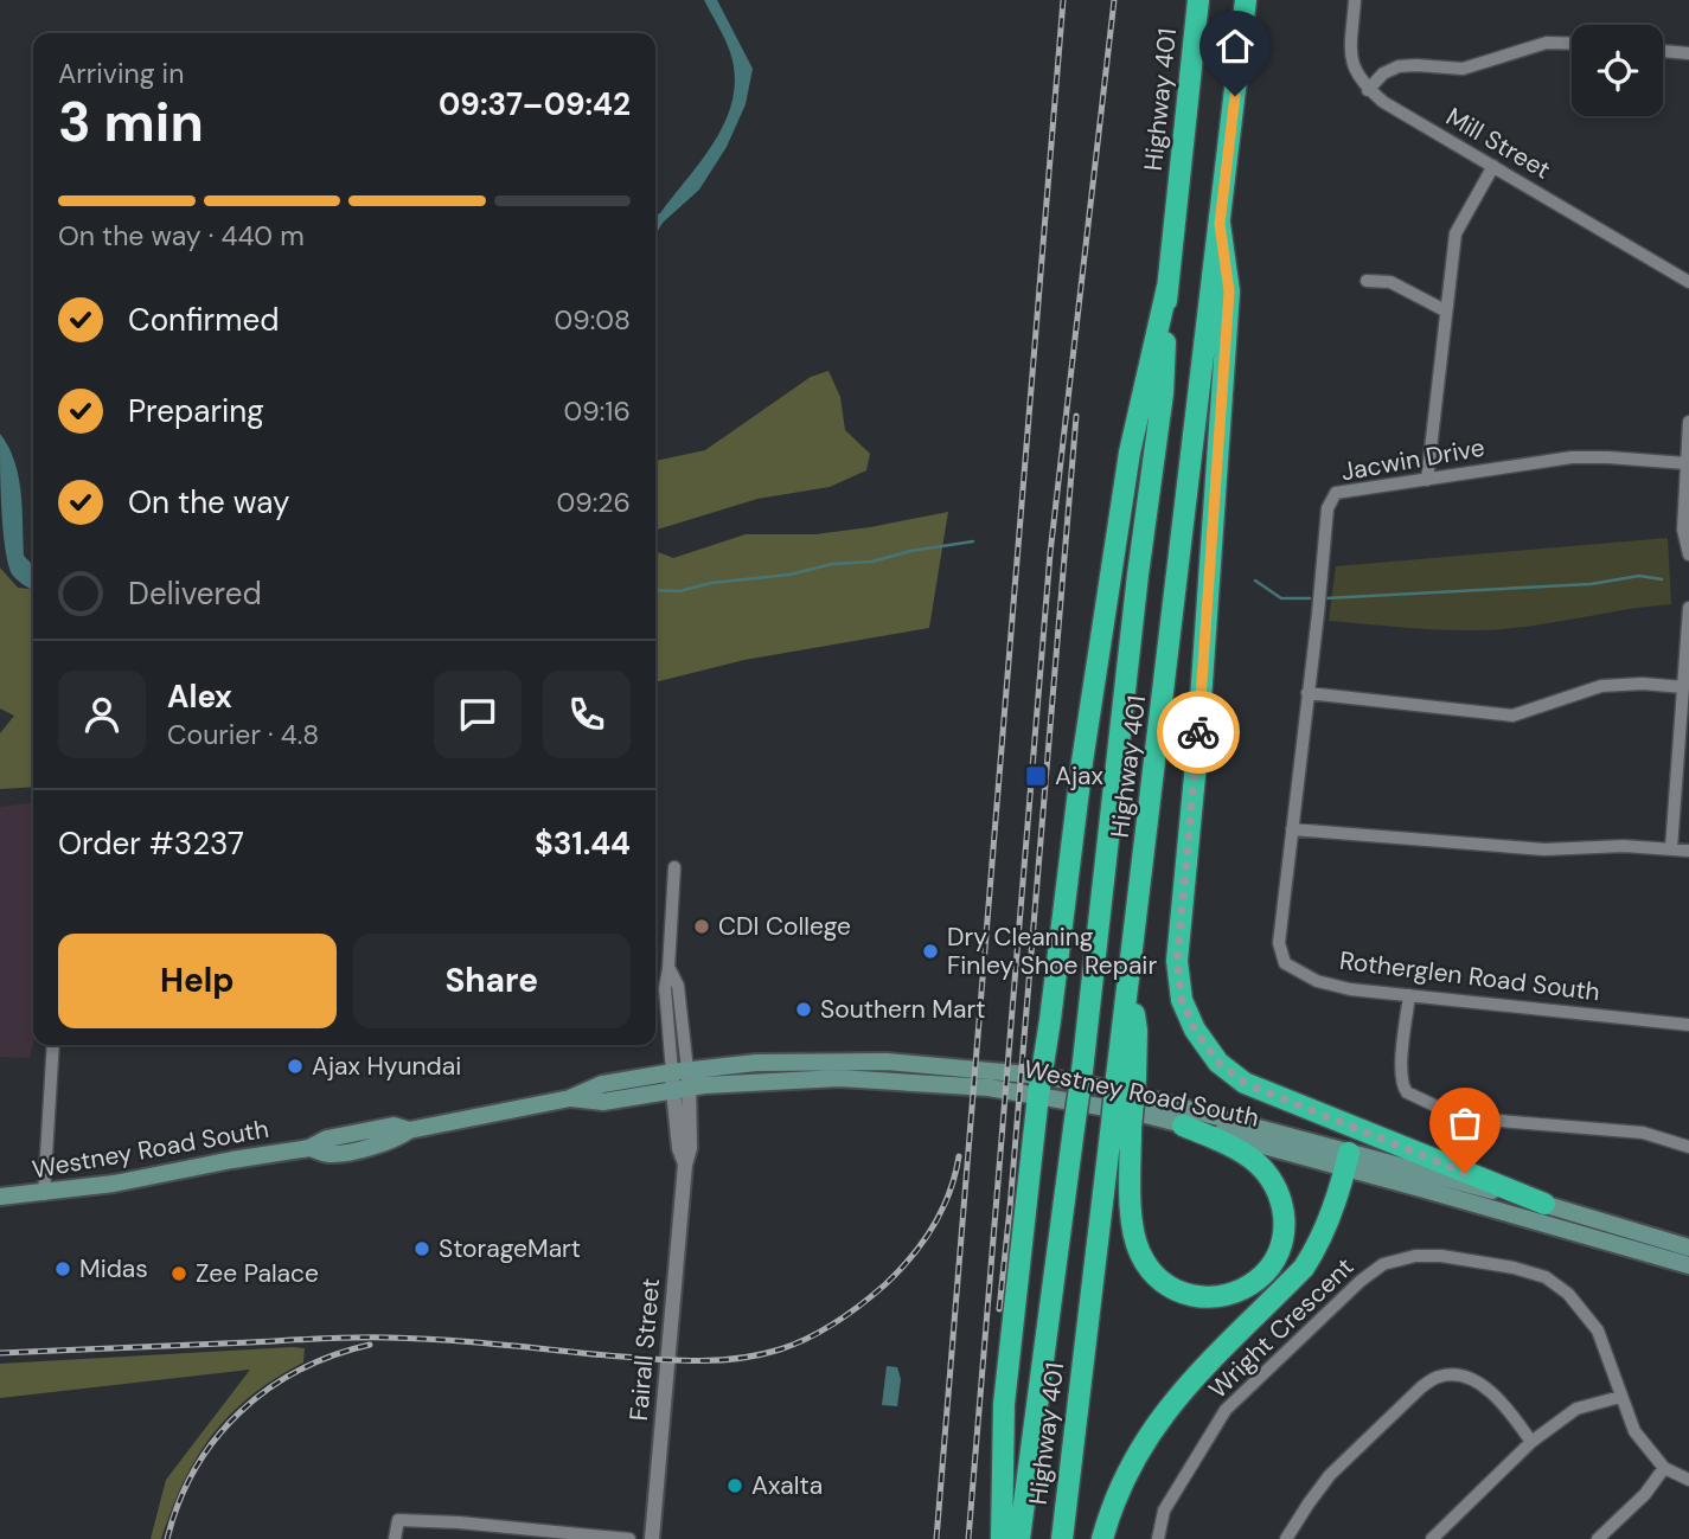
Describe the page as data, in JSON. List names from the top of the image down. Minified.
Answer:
{"streets":{"highway":["Highway 401"],"main road":["Westney Road South"],"street":["Mill Street","Jacwin Drive","Rotherglen Road South","Wright Crescent","Fairall Street"]},"crossings":[["Jacwin Drive","Rotherglen Road South"],["Westney Road South","Fairall Street"]],"places":{"transit":["Ajax"],"other":["CDI College","Dry Cleaning Finley Shoe Repair","Southern Mart","Ajax Hyundai","StorageMart","Midas","Zee Palace","Axalta"]},"page":{"heading":["3 min","Arriving in","09:37–09:42"],"panel":["Alex","Courier · 4.8","Order #3237","$31.44"],"bar":"On the way · 440 m","list":[["Confirmed","09:08"],["Preparing","09:16"],["On the way","09:26"],"Delivered"],"buttons":["Help","Share"]}}
